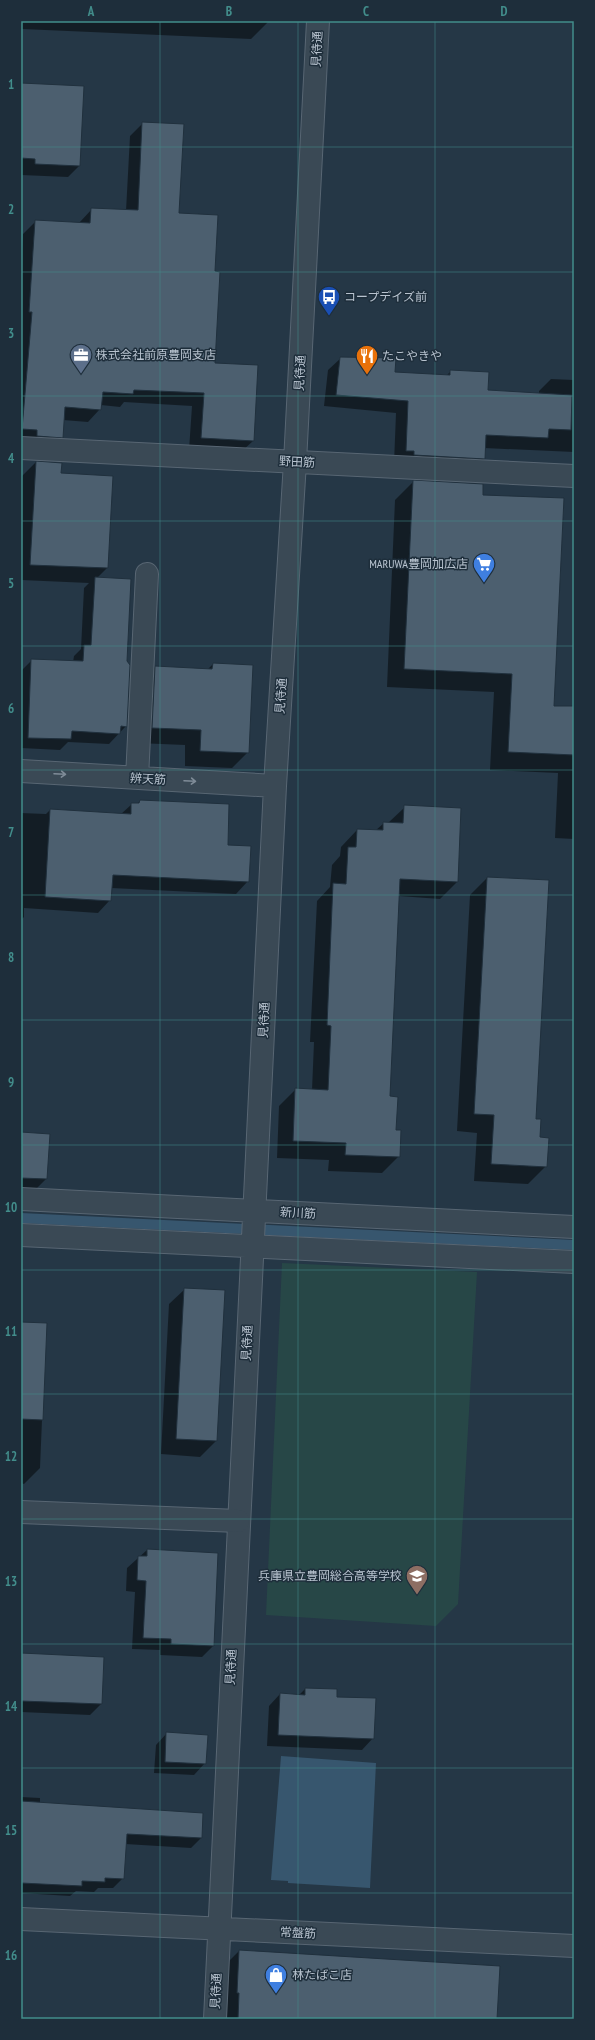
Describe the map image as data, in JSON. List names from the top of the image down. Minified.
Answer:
{"streets":{"street":["見待通","野田筋","辨天筋","新川筋","常盤筋"]},"crossings":[["見待通","野田筋"],["見待通","辨天筋"],["見待通","新川筋"],["見待通","常盤筋"]],"one_way":["辨天筋"],"places":{"bus stop":["コープデイズ前"],"office":["株式会社前原豊岡支店"],"restaurant":["たこやきや"],"supermarket":["MARUWA豊岡加広店"],"school or university":["兵庫県立豊岡総合高等学校"],"shop":["林たばこ店"]},"grid":{"columns":["A","B","C","D"],"rows":["1","2","3","4","5","6","7","8","9","10","11","12","13","14","15","16"]}}
